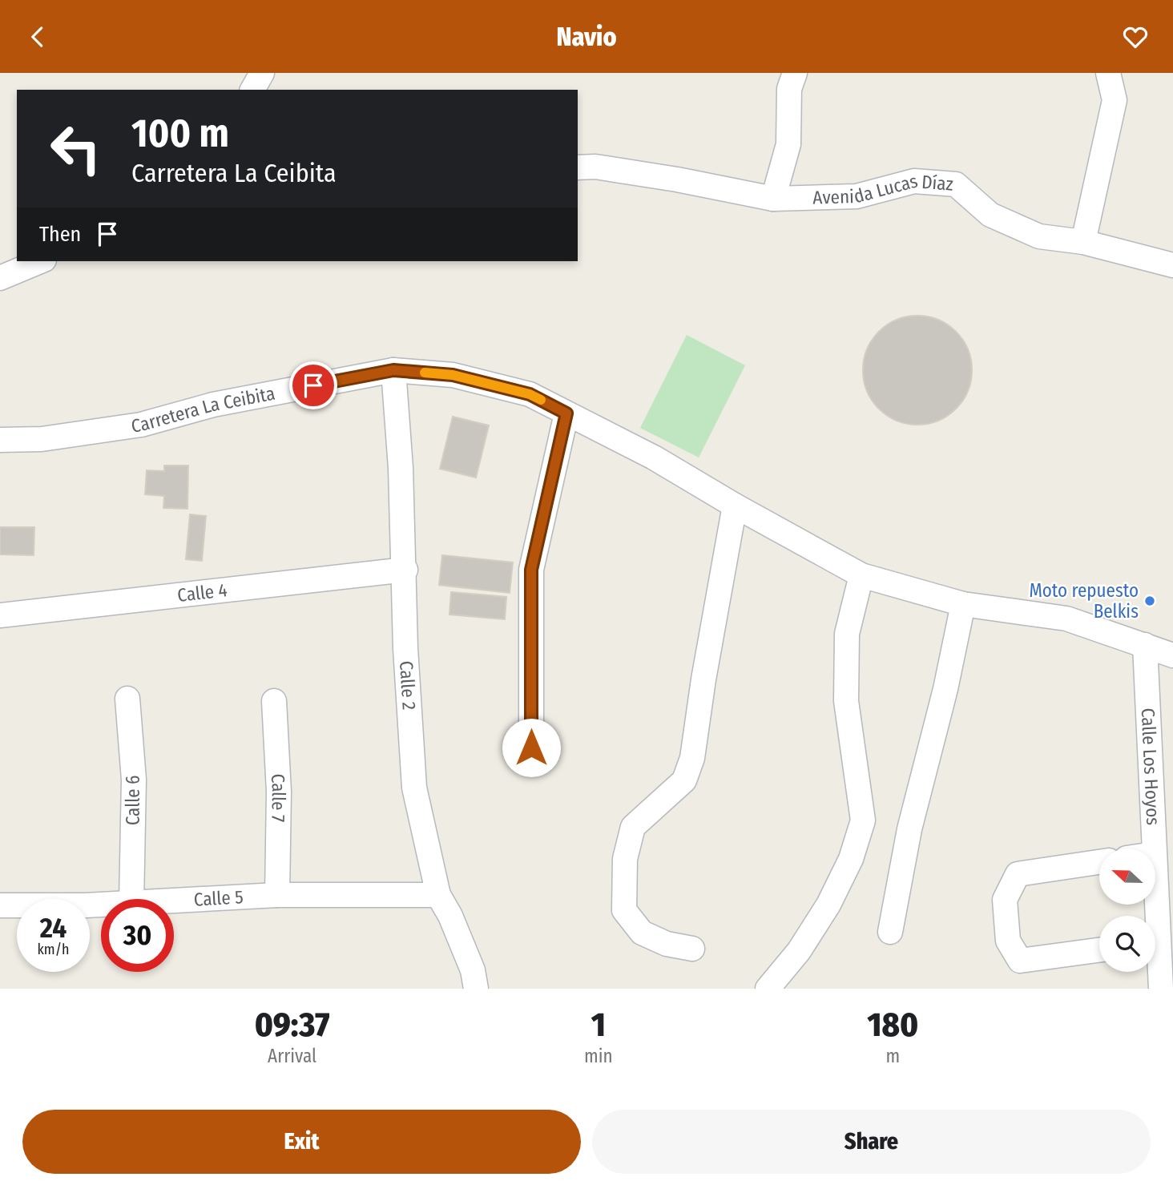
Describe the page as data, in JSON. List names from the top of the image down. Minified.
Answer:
{"streets":{"street":["Avenida Lucas Díaz","Carretera La Ceibita","Calle 4","Calle 2","Calle Los Hoyos","Calle 7","Calle 6","Calle 5"]},"crossings":[["Carretera La Ceibita","Calle 2"],["Carretera La Ceibita","Calle Los Hoyos"],["Calle 4","Calle 2"],["Calle 2","Calle 5"],["Calle 7","Calle 5"]],"places":["Moto repuesto Belkis"],"north":"left","page":{"header":"Navio","turn":["100 m","Carretera La Ceibita"],"then":"Then","speed":"24 km/h","limit":"30","eta":["09:37","Arrival","1","min","180","m"],"buttons":["Exit","Share"]}}
